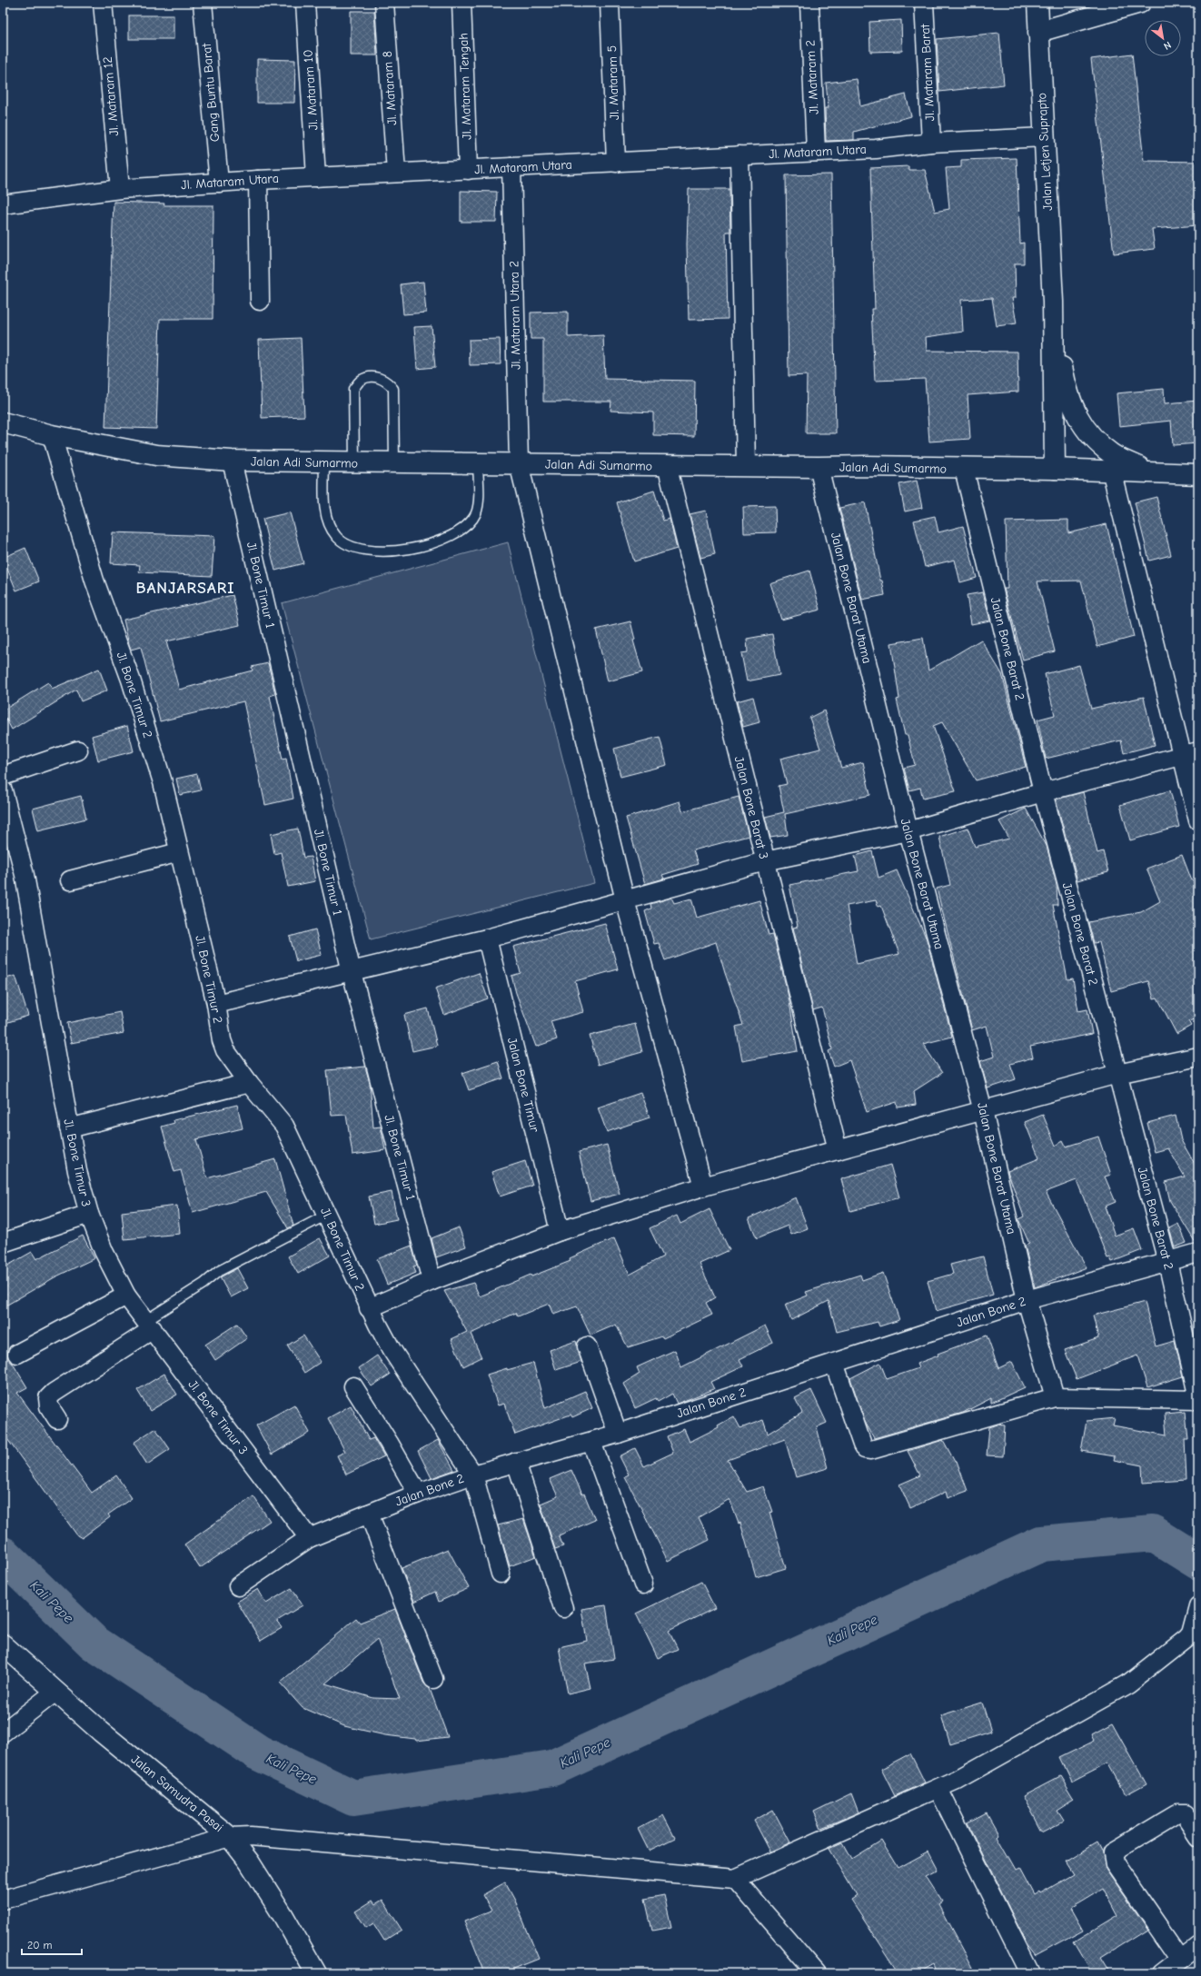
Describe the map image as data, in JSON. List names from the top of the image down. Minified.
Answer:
{"streets":{"main road":["Jalan Letjen Suprapto","Jalan Adi Sumarmo","Jalan Samudra Pasai"],"street":["Jl. Mataram Barat","Jl. Mataram 2","Jl. Mataram 5","Jl. Mataram Tengah","Jl. Mataram 8","Jl. Mataram 10","Gang Buntu Barat","Jl. Mataram 12","Jl. Mataram Utara","Jl. Mataram Utara 2","Jl. Bone Timur 1","Jalan Bone Barat Utama","Jalan Bone Barat 2","Jl. Bone Timur 2","Jalan Bone Barat 3","Jalan Bone Timur","Jl. Bone Timur 3","Jalan Bone 2"]},"crossings":[["Jl. Mataram Barat","Jl. Mataram Utara"],["Jl. Mataram 2","Jl. Mataram Utara"],["Jl. Mataram 5","Jl. Mataram Utara"],["Jl. Mataram Tengah","Jl. Mataram Utara"],["Jl. Mataram 8","Jl. Mataram Utara"],["Jl. Mataram 10","Jl. Mataram Utara"],["Gang Buntu Barat","Jl. Mataram Utara"],["Jl. Mataram 12","Jl. Mataram Utara"],["Jl. Mataram Utara","Jalan Letjen Suprapto"],["Jl. Mataram Utara","Jl. Mataram Utara 2"],["Jl. Mataram Utara 2","Jalan Adi Sumarmo"],["Jalan Adi Sumarmo","Jl. Bone Timur 1"],["Jalan Adi Sumarmo","Jalan Bone Barat Utama"],["Jalan Adi Sumarmo","Jalan Bone Barat 2"],["Jalan Adi Sumarmo","Jl. Bone Timur 2"],["Jalan Adi Sumarmo","Jalan Bone Barat 3"],["Jalan Bone Barat Utama","Jalan Bone 2"],["Jalan Bone Barat 2","Jalan Bone 2"],["Jl. Bone Timur 2","Jalan Bone 2"],["Jl. Bone Timur 3","Jalan Bone 2"]],"districts":["BANJARSARI"],"water":["Kali Pepe"],"scale_bar":"20 m","north":"bottom right"}
